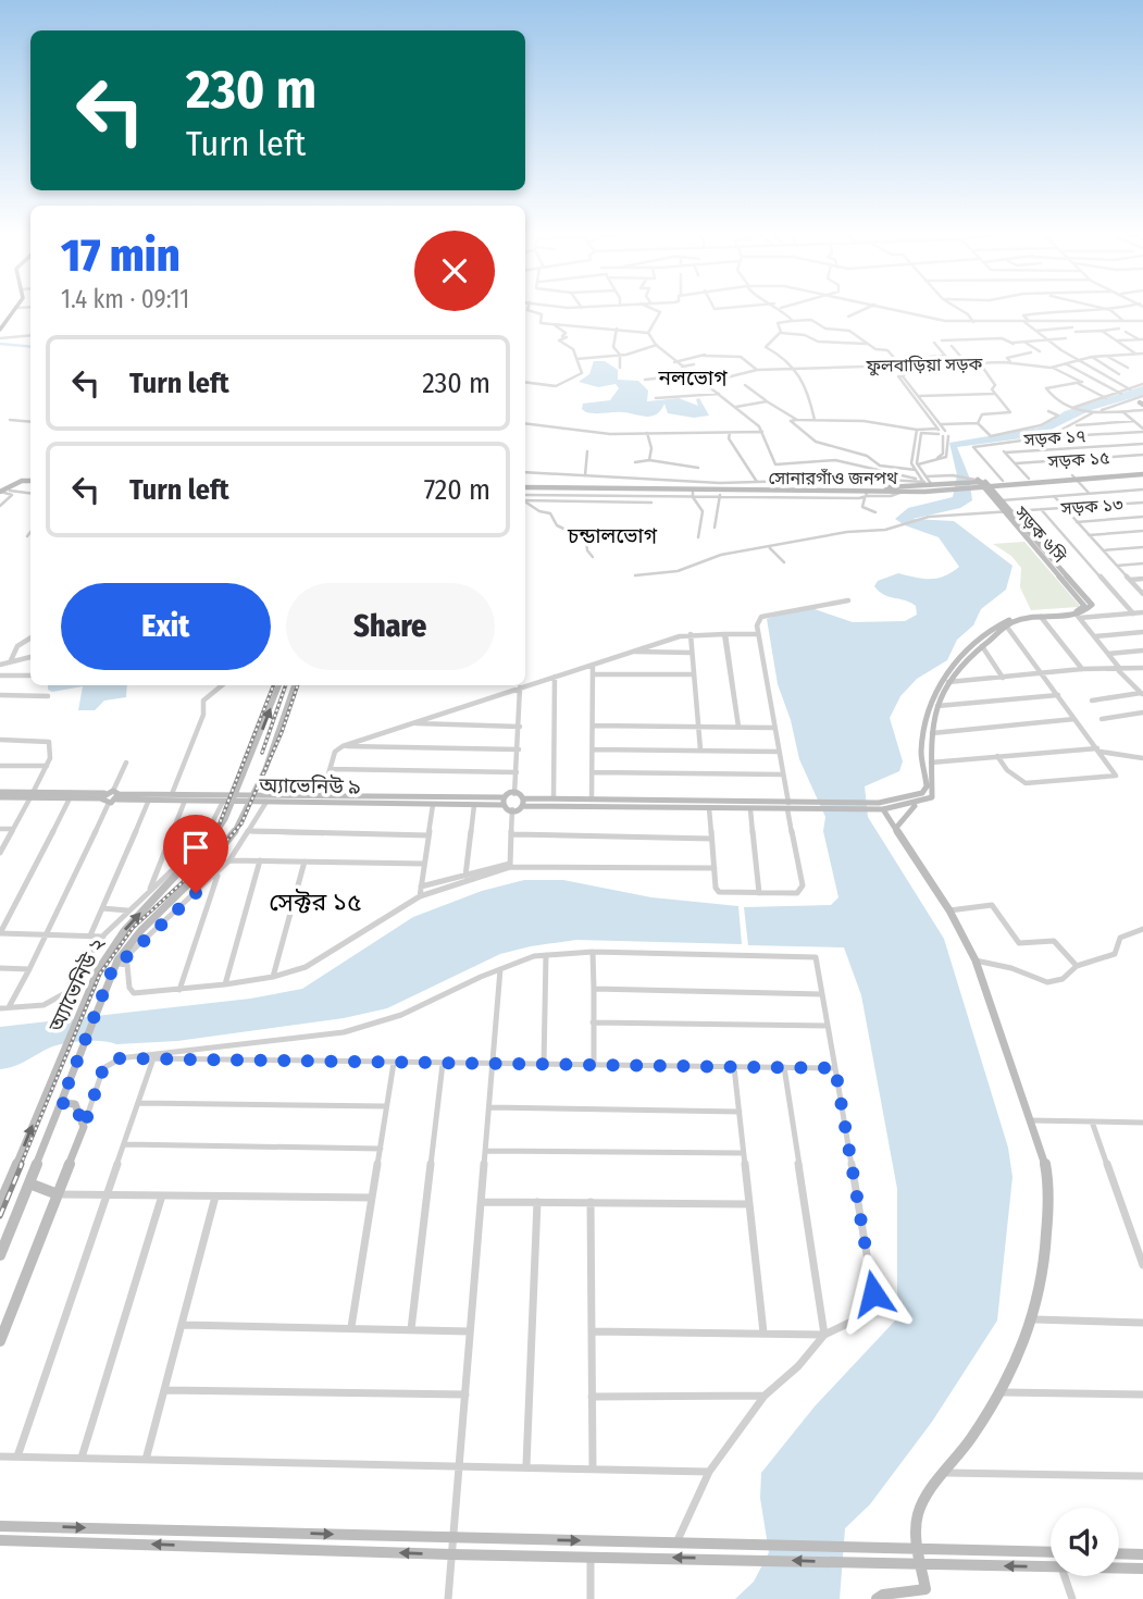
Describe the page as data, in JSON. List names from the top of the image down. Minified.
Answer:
{"streets":{"street":["ফুলবাড়িয়া সড়ক","সড়ক ১৭","সড়ক ১৫","সোনারগাঁও জনপথ","সড়ক ১৩","সড়ক ৬সি","অ্যাভেনিউ ৯","অ্যাভেনিউ ২"]},"crossings":[["সড়ক ১৭","সোনারগাঁও জনপথ"],["সোনারগাঁও জনপথ","সড়ক ৬সি"],["সড়ক ১৩","সড়ক ৬সি"],["অ্যাভেনিউ ৯","অ্যাভেনিউ ২"]],"districts":["নলভোগ","চন্ডালভোগ","সেক্টর ১৫"],"page":{"turn":["230 m","Turn left"],"heading":["17 min","1.4 km · 09:11"],"list":[{"name":"Turn left","value":"230 m"},{"name":"Turn left","value":"720 m"}],"buttons":["Exit","Share"]}}
